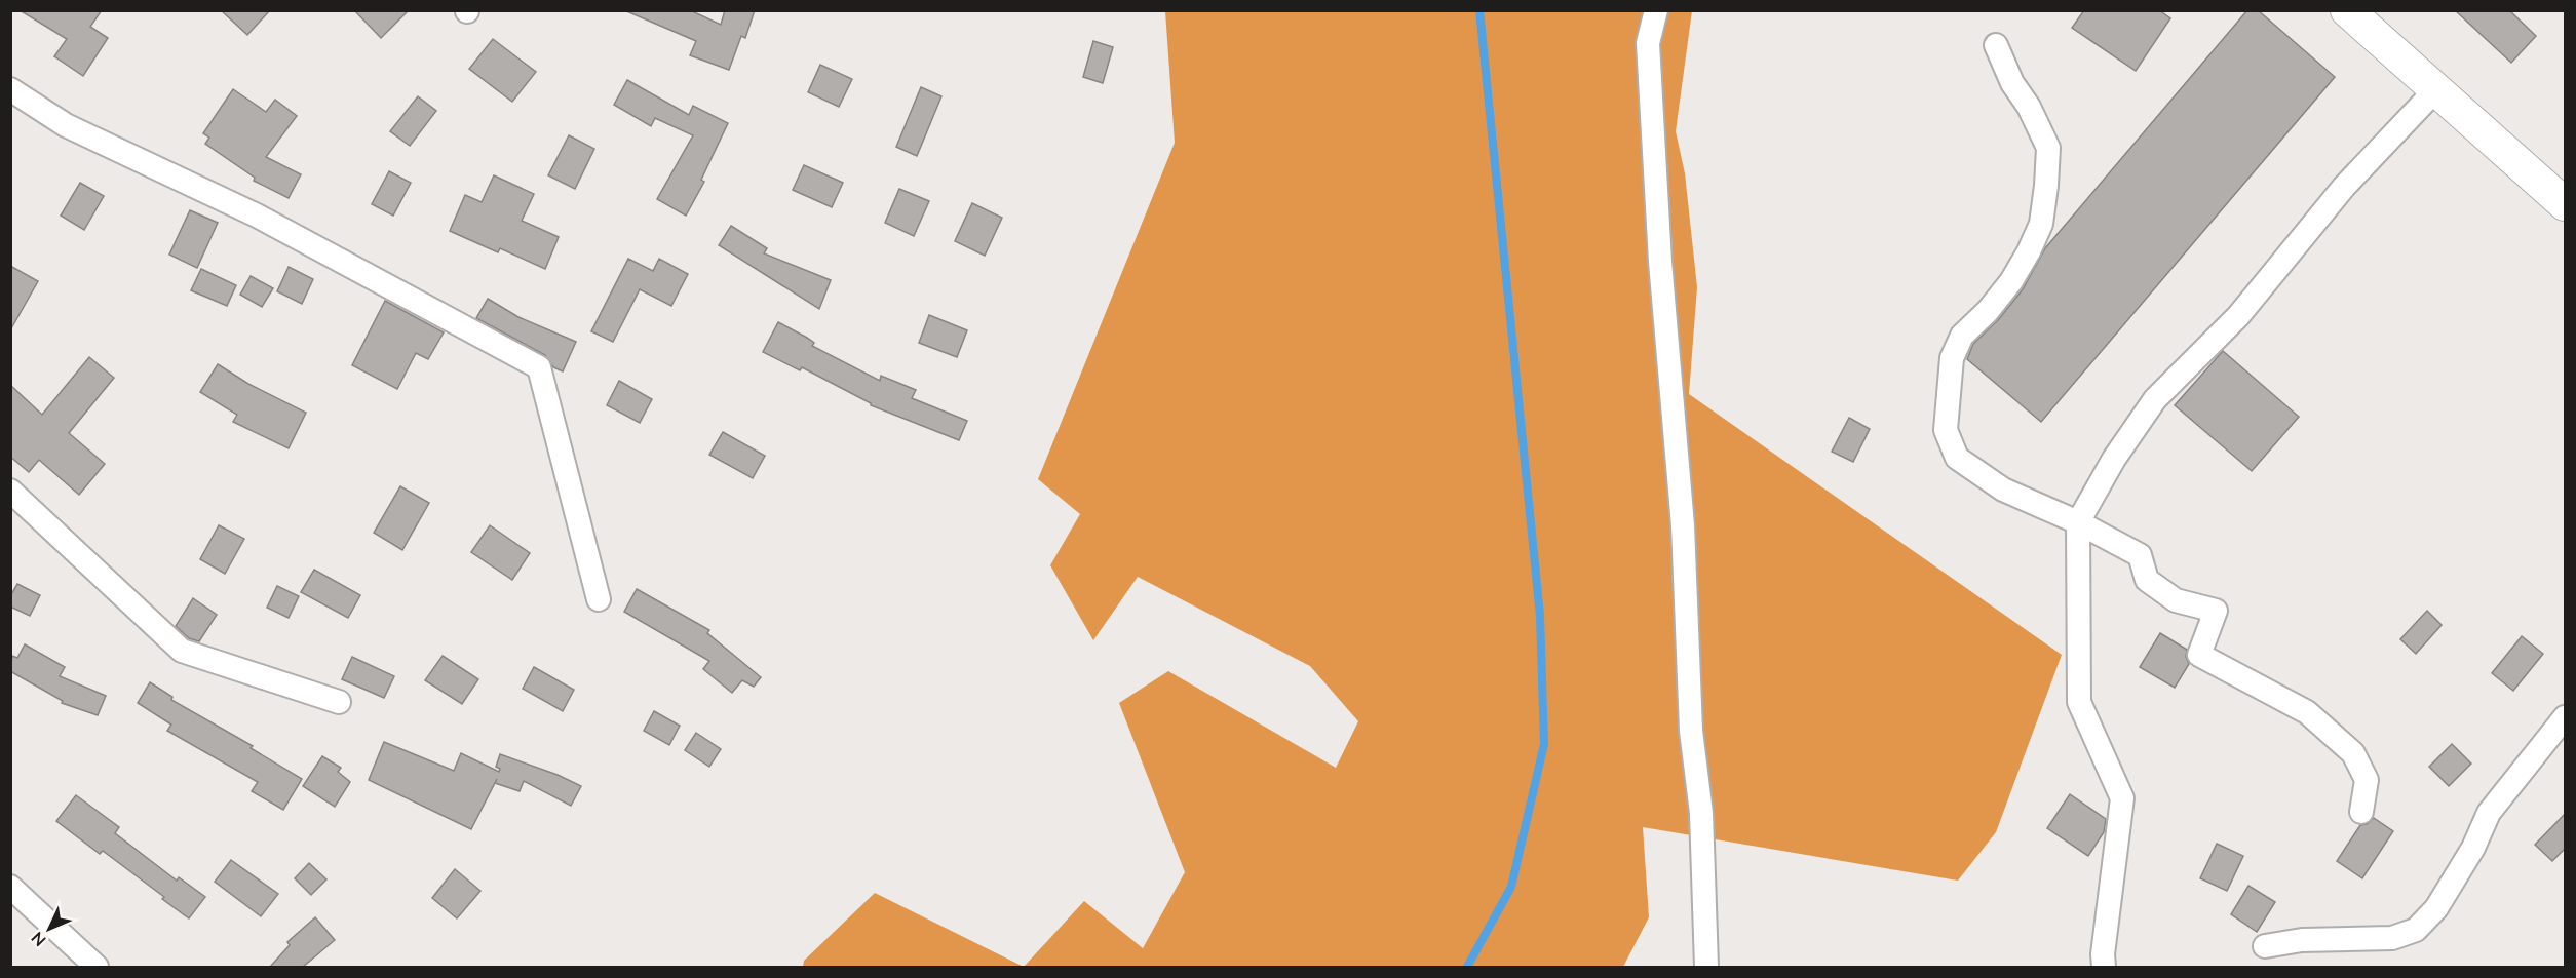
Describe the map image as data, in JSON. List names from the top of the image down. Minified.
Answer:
{"north":"bottom left"}
